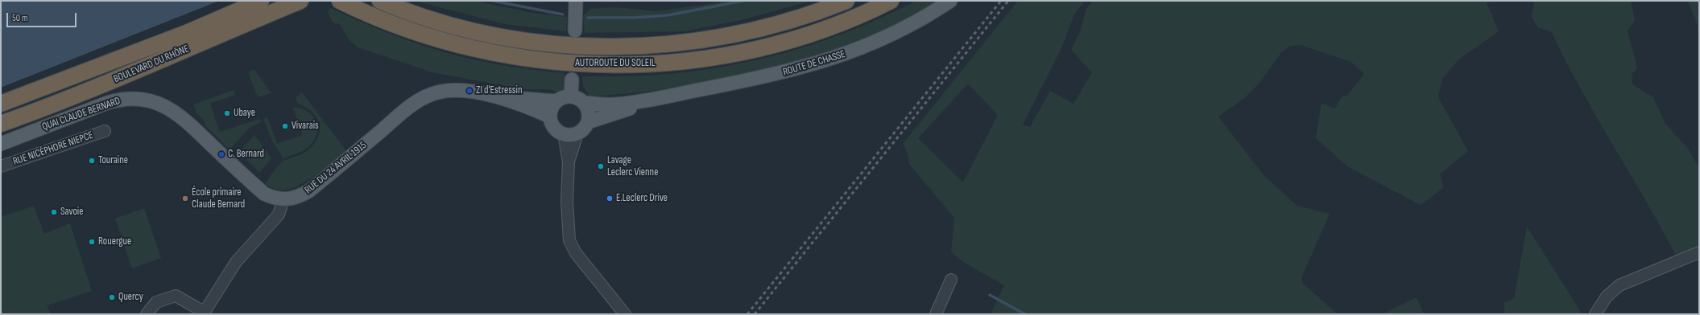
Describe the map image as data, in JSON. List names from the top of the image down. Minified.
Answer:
{"streets":{"highway":["AUTOROUTE DU SOLEIL","BOULEVARD DU RHÔNE"],"main road":["ROUTE DE CHASSE","QUAI CLAUDE BERNARD","RUE DU 24 AVRIL 1915"],"street":["RUE NICÉPHORE NIEPCE"]},"crossings":[["ROUTE DE CHASSE","RUE DU 24 AVRIL 1915"],["QUAI CLAUDE BERNARD","RUE DU 24 AVRIL 1915"]],"places":["ZI d'Estressin","Ubaye","Vivarais","C. Bernard","Touraine","Lavage Leclerc Vienne","École primaire Claude Bernard","E.Leclerc Drive","Savoie","Rouergue","Quercy"],"scale_bar":"50 m"}
